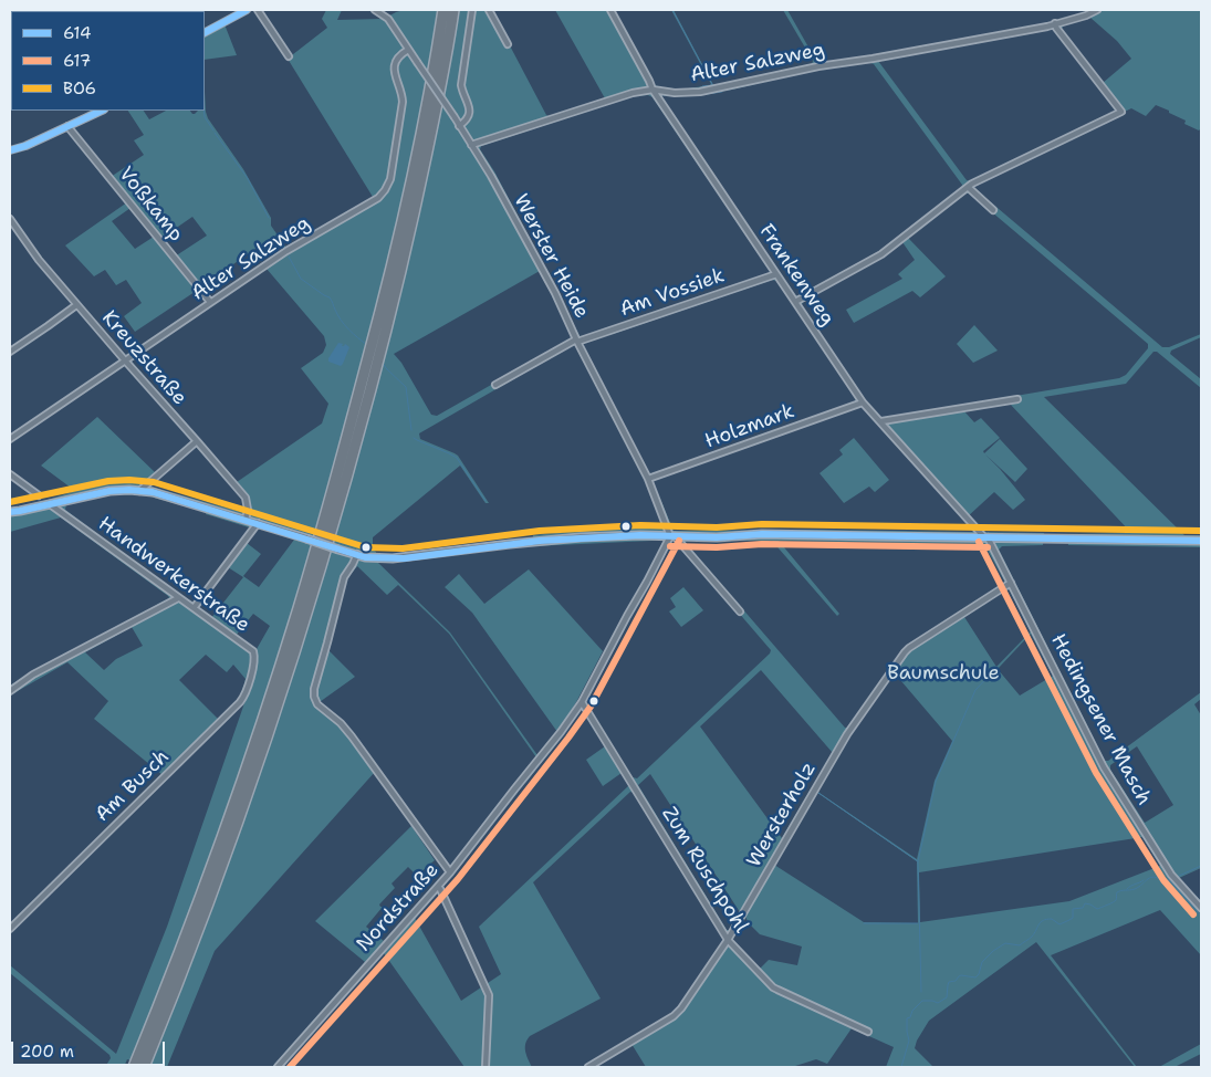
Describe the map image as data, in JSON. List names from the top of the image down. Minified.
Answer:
{"streets":{"street":["Alter Salzweg","Voßkamp","Werster Heide","Frankenweg","Am Vossiek","Kreuzstraße","Holzmark","Handwerkerstraße","Hedingsener Masch","Am Busch","Wersterholz","Zum Ruschpohl","Nordstraße"]},"crossings":[["Alter Salzweg","Voßkamp"],["Alter Salzweg","Werster Heide"],["Alter Salzweg","Frankenweg"],["Alter Salzweg","Kreuzstraße"],["Werster Heide","Am Vossiek"],["Werster Heide","Holzmark"],["Werster Heide","Nordstraße"],["Frankenweg","Am Vossiek"],["Frankenweg","Holzmark"],["Frankenweg","Hedingsener Masch"],["Handwerkerstraße","Am Busch"],["Hedingsener Masch","Wersterholz"],["Wersterholz","Zum Ruschpohl"],["Zum Ruschpohl","Nordstraße"]],"parks":["Baumschule"],"lines":["transit line 614","transit line BO6","transit line 617"],"legend":["614","617","BO6"],"scale_bar":"200 m"}
